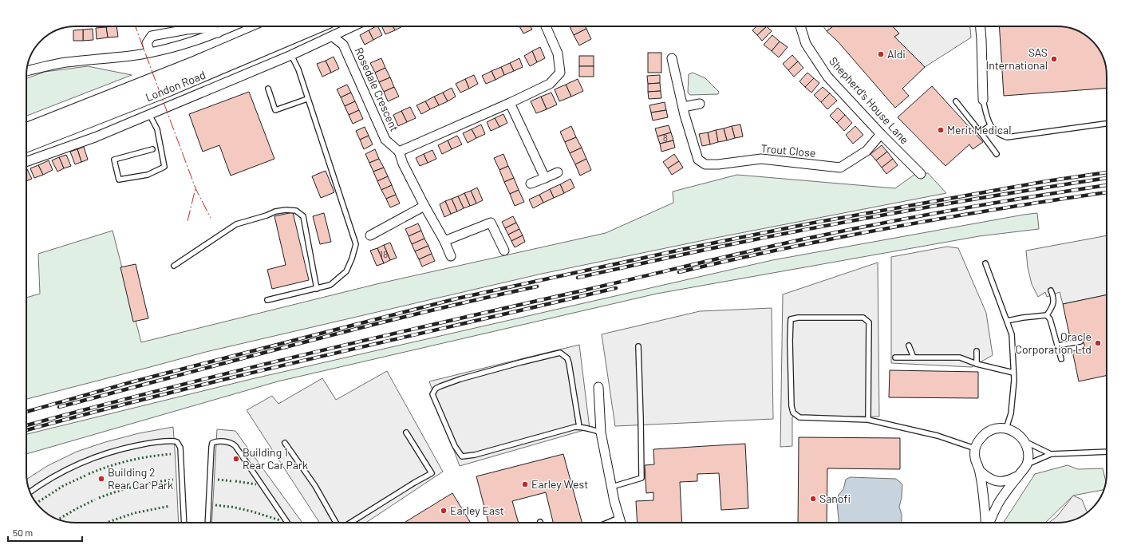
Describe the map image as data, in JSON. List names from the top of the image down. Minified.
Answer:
{"streets":{"main road":["London Road"],"street":["Rosedale Crescent","Shepherd's House Lane","Trout Close"]},"crossings":[["Shepherd's House Lane","Trout Close"]],"places":["Aldi","SAS International","Merit Medical","Oracle Corporation Ltd","Building 1 Rear Car Park","Building 2 Rear Car Park","Earley West","Sanofi","Earley East"],"house_numbers":["8","18"],"scale_bar":"50 m"}
